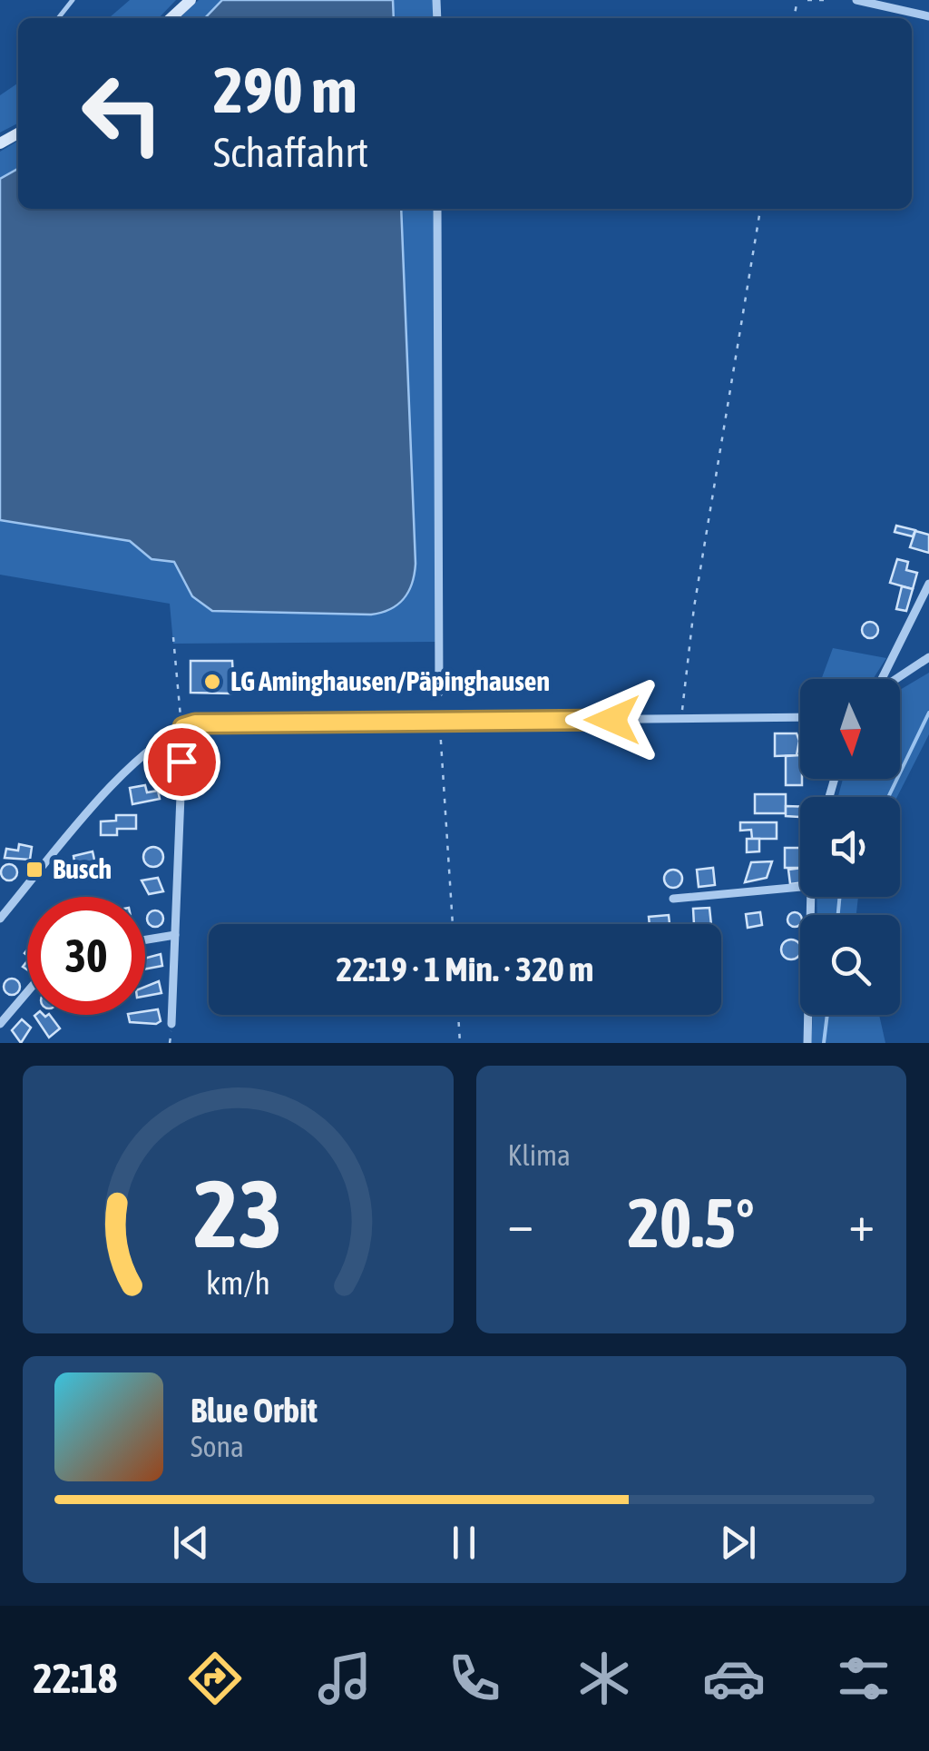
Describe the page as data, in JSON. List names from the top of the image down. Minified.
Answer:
{"places":{"other":["LG Aminghausen/Päpinghausen"],"transit":["Busch"]},"north":"bottom","page":{"turn":["290 m","Schaffahrt"],"limit":"30","trip":"22:19 · 1 Min. · 320 m","tile":"Klima","heat":["−","20.5°","+"],"song":["Blue Orbit","Sona"],"tabs":"22:18","gauge":["23","km/h"]}}
